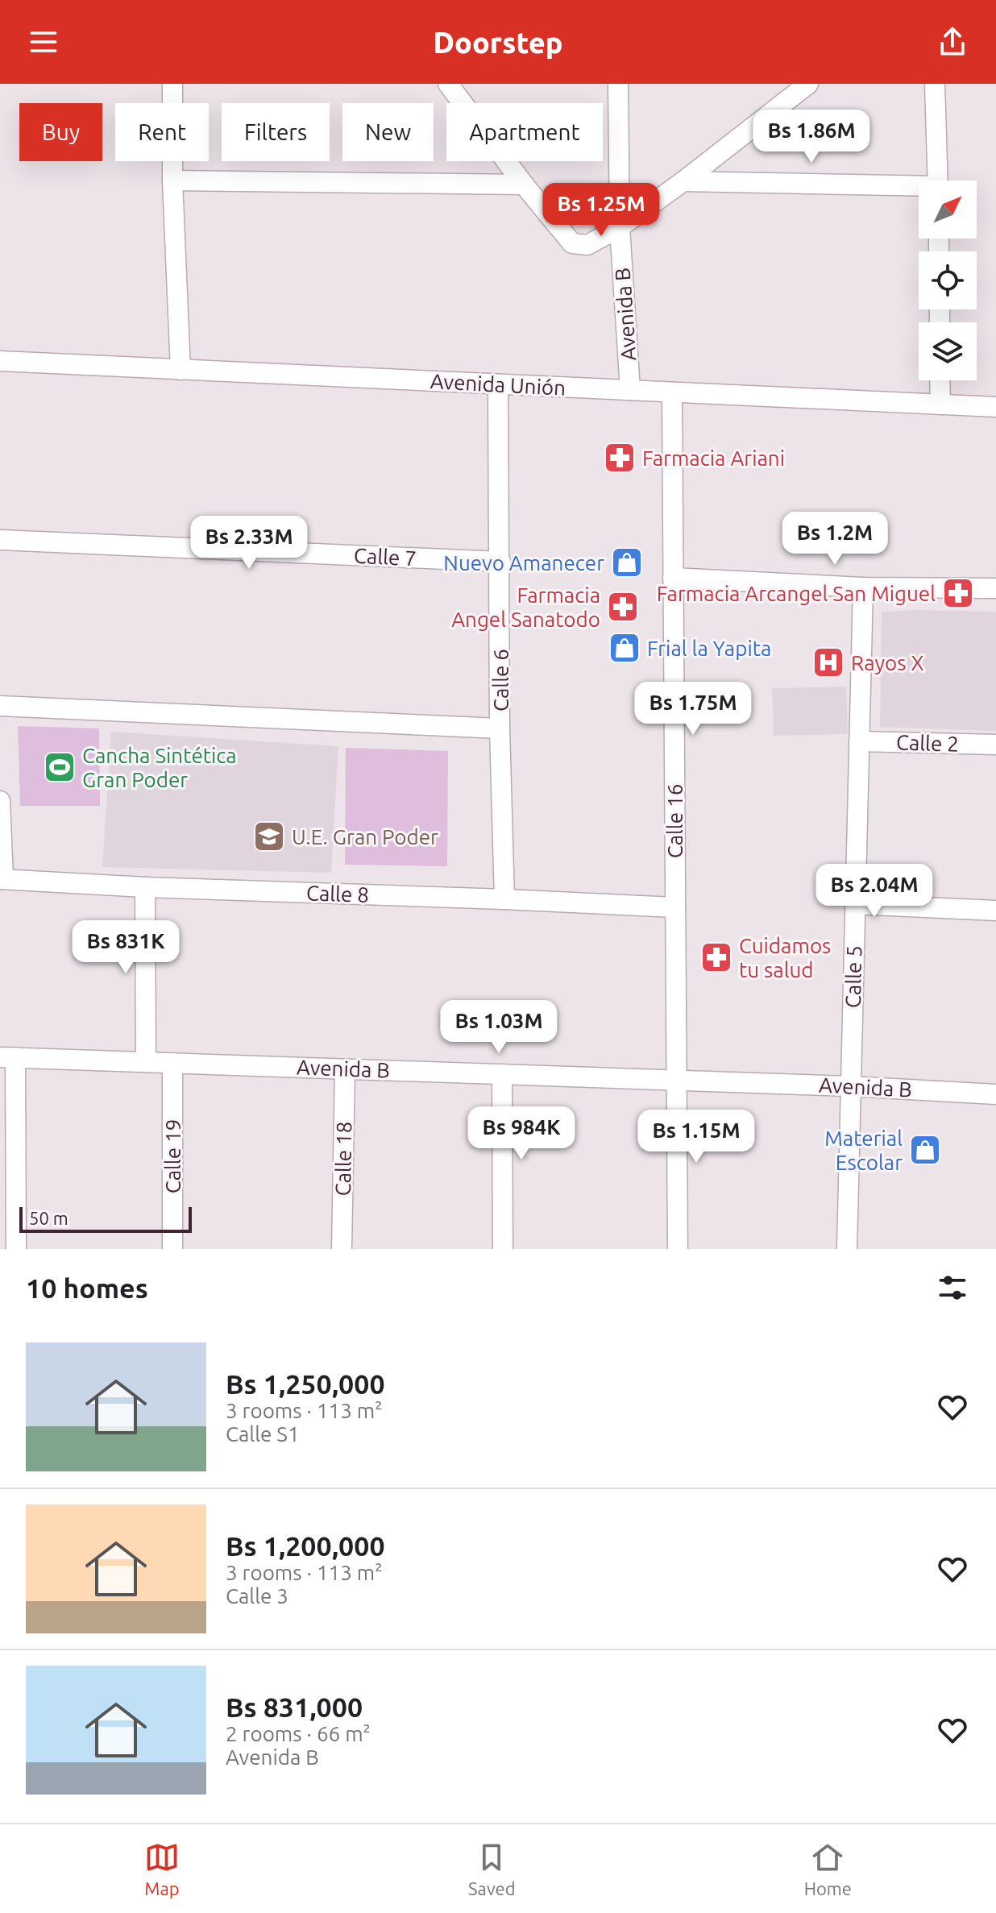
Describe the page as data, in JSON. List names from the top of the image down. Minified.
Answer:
{"streets":{"street":["Avenida B","Avenida Unión","Calle 7","Calle 6","Calle 2","Calle 16","Calle 8","Calle 5","Calle 19","Calle 18"]},"crossings":[["Avenida B","Avenida Unión"],["Avenida B","Calle 16"],["Avenida B","Calle 5"],["Avenida B","Calle 19"],["Avenida B","Calle 18"],["Avenida Unión","Calle 6"],["Avenida Unión","Calle 16"],["Calle 7","Calle 6"],["Calle 6","Calle 8"],["Calle 2","Calle 5"],["Calle 16","Calle 8"]],"places":{"pharmacy":["Farmacia Ariani","Farmacia Arcangel San Miguel","Farmacia Angel Sanatodo","Cuidamos tu salud"],"shop":["Nuevo Amanecer","Frial la Yapita","Material Escolar"],"hospital":["Rayos X"],"sports":["Cancha Sintética Gran Poder"],"school or university":["U.E. Gran Poder"]},"scale_bar":"50 m","north":"top right","page":{"header":"Doorstep","chip":["Buy","Rent","Filters","New","Apartment"],"price":["Bs 1.86M","Bs 1.25M","Bs 1.2M","Bs 2.33M","Bs 1.75M","Bs 2.04M","Bs 831K","Bs 1.03M","Bs 984K","Bs 1.15M"],"scale":"50 m","heading":"10 homes","list":[{"name":"Bs 1,250,000","note":"3 rooms · 113 m² · Calle S1"},{"name":"Bs 1,200,000","note":"3 rooms · 113 m² · Calle 3"},{"name":"Bs 831,000","note":"2 rooms · 66 m² · Avenida B"}],"tabs":["Map","Saved","Home"]}}
